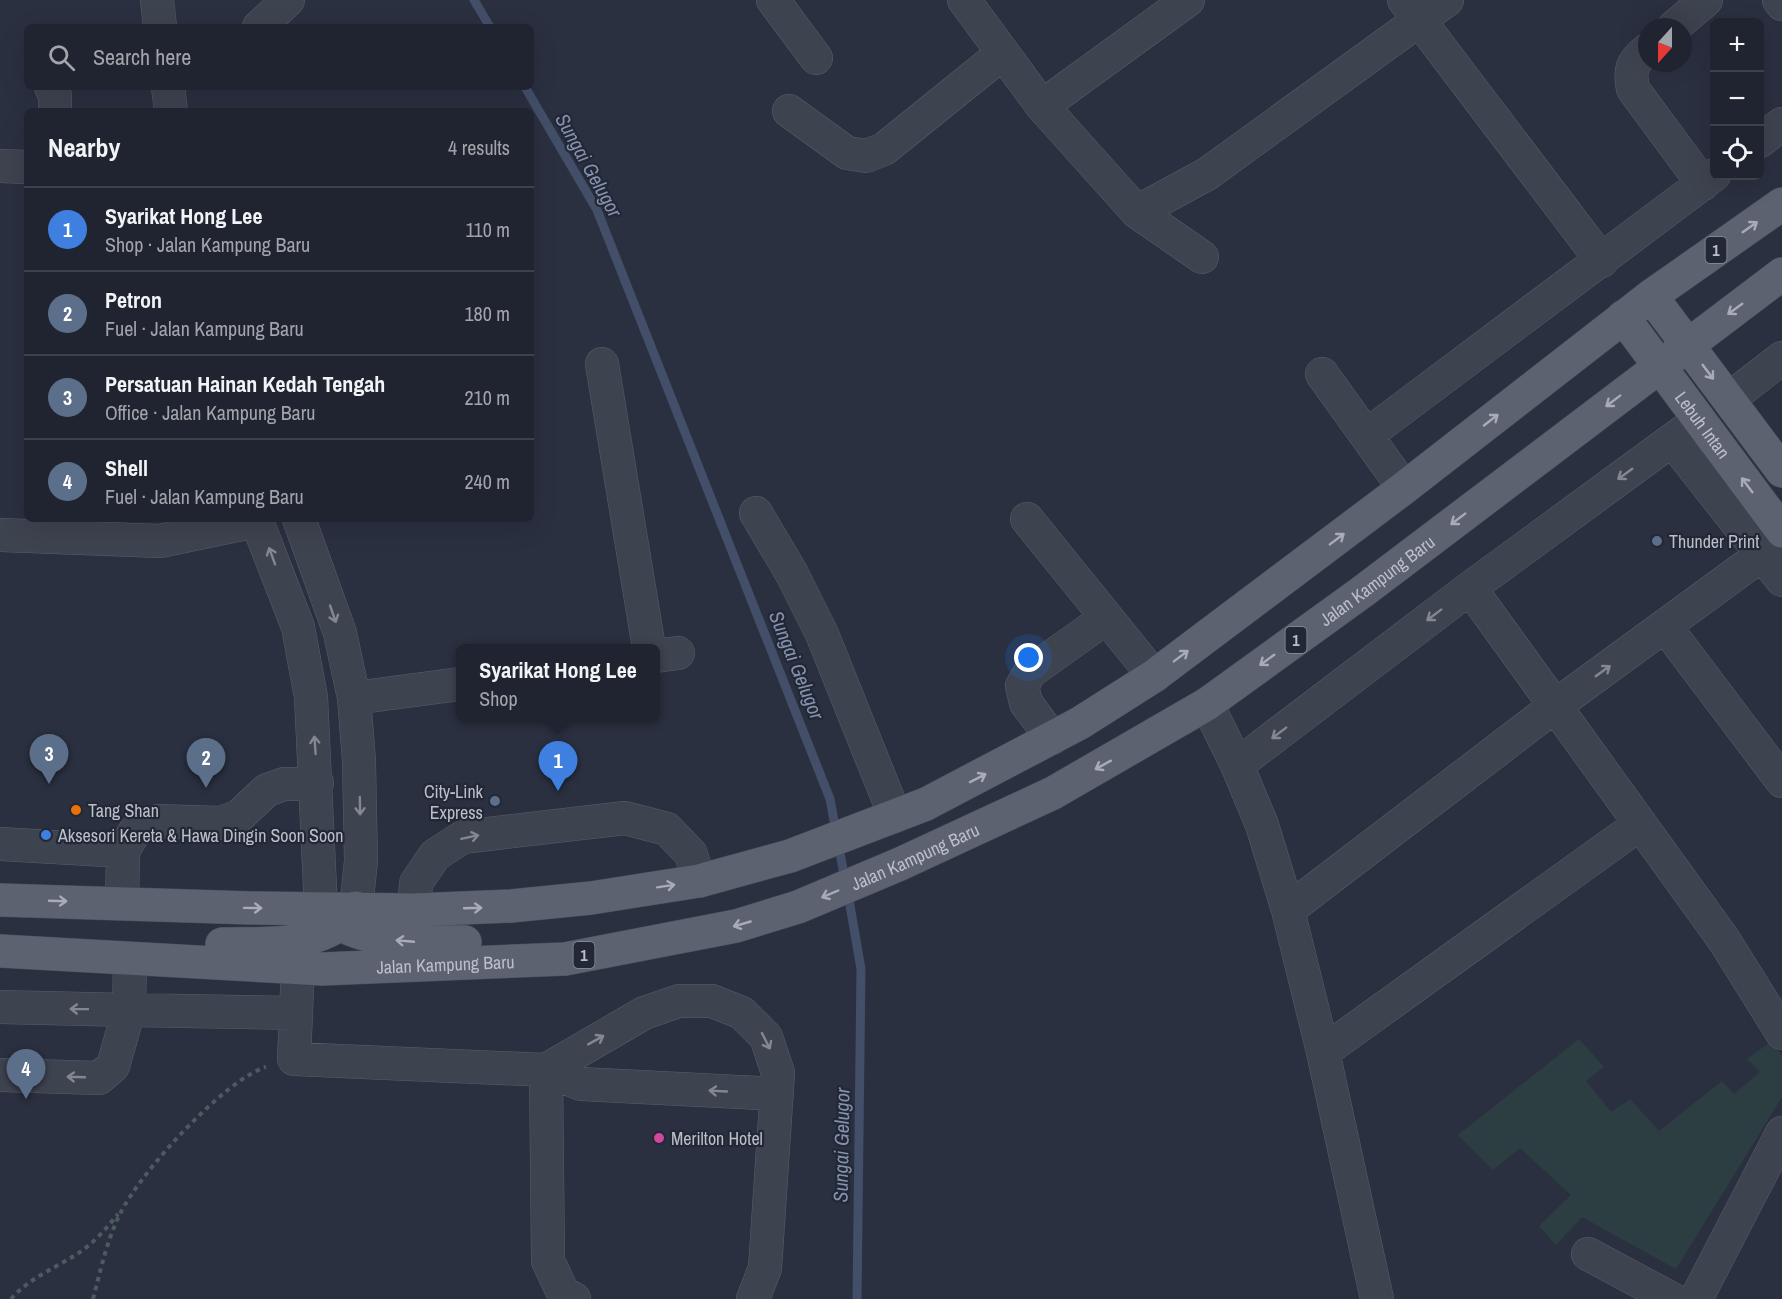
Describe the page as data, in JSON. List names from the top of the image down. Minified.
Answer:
{"streets":{"main road":["1","Lebuh Intan","Jalan Kampung Baru"]},"crossings":[["1","Lebuh Intan"],["1","Jalan Kampung Baru"],["Lebuh Intan","Jalan Kampung Baru"]],"water":["Sungai Gelugor"],"places":["Thunder Print","City-Link Express","Tang Shan","Aksesori Kereta & Hawa Dingin Soon Soon","Merilton Hotel"],"north":"bottom","page":{"map_buttons":["+","−"],"search":"Search here","heading":["Nearby","4 results"],"list":[{"mark":"1","name":"Syarikat Hong Lee","note":"Shop · Jalan Kampung Baru","value":"110 m"},{"mark":"2","name":"Petron","note":"Fuel · Jalan Kampung Baru","value":"180 m"},{"mark":"3","name":"Persatuan Hainan Kedah Tengah","note":"Office · Jalan Kampung Baru","value":"210 m"},{"mark":"4","name":"Shell","note":"Fuel · Jalan Kampung Baru","value":"240 m"}],"popup":["Syarikat Hong Lee","Shop"],"pins":["3","2","1","4"]}}
